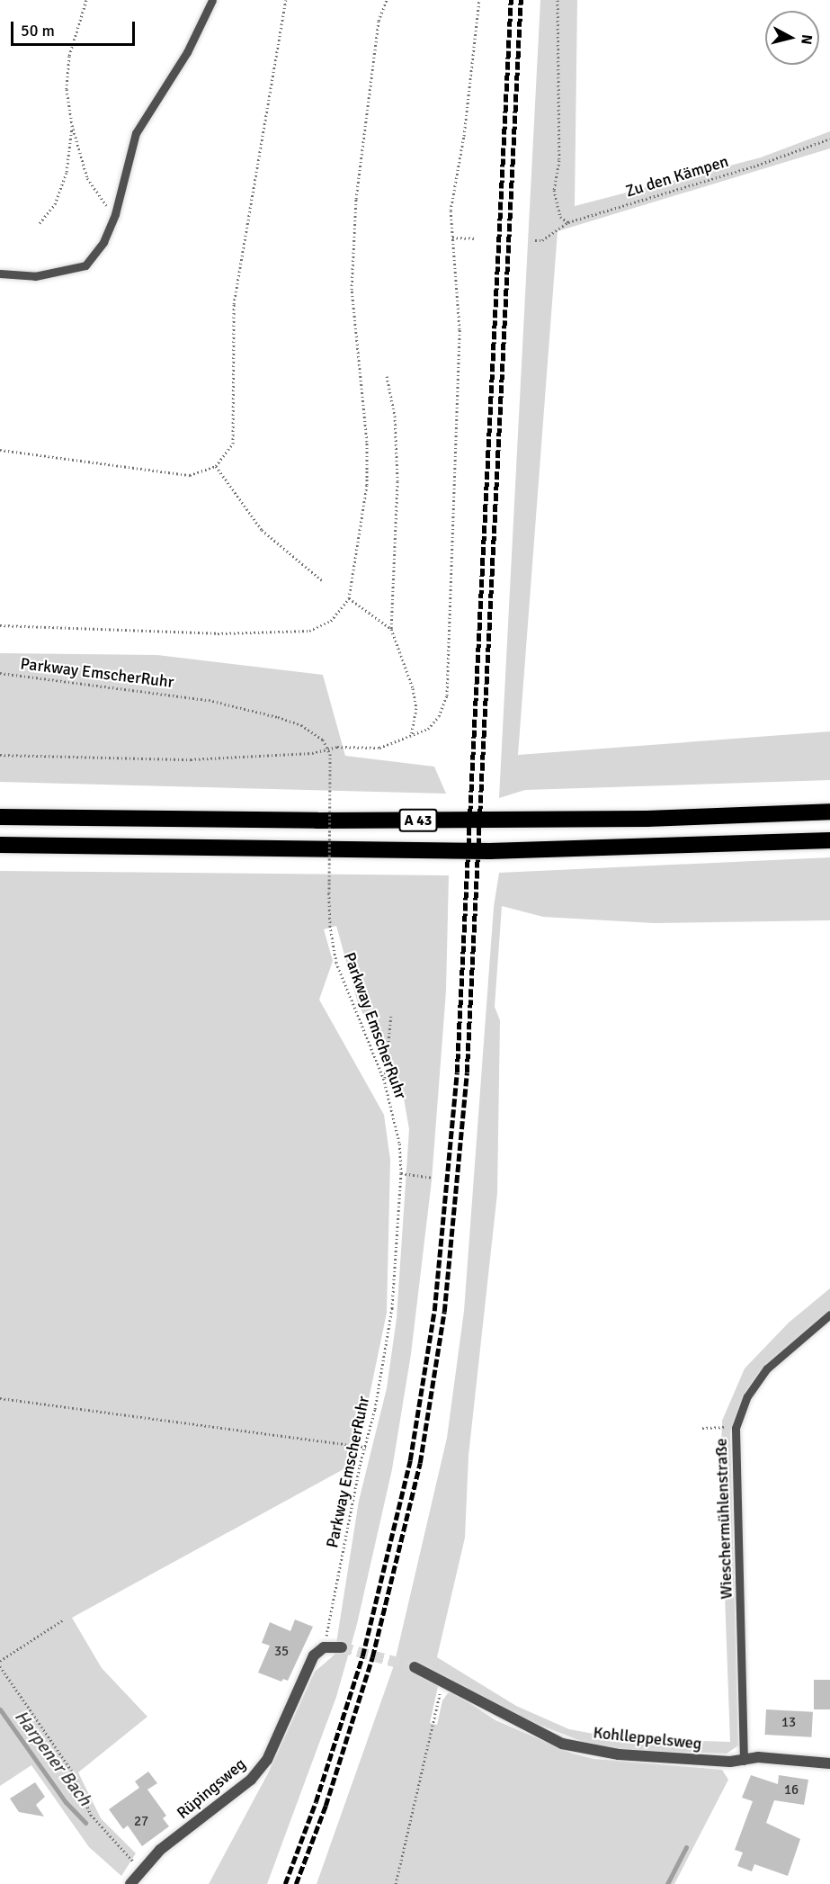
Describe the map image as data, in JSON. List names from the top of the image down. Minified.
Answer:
{"streets":{"highway":["A 43"],"street":["Kohlleppelsweg","Rüpingsweg"],"lane":["Wieschermühlenstraße"],"path":["Zu den Kämpen","Parkway EmscherRuhr"]},"crossings":[["Parkway EmscherRuhr","Rüpingsweg"],["Wieschermühlenstraße","Kohlleppelsweg"]],"water":["Harpener Bach"],"house_numbers":["35","13","16","27"],"scale_bar":"50 m","north":"right"}
